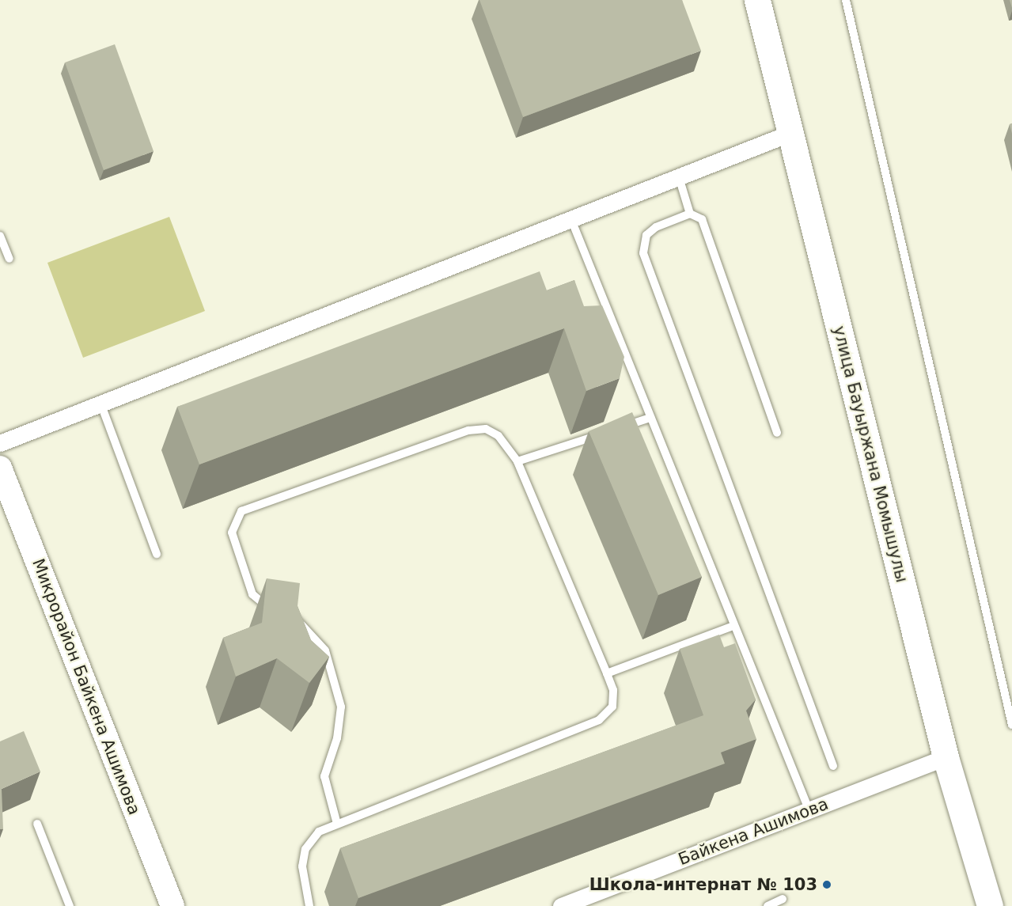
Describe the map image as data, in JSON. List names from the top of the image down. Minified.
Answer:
{"streets":{"main road":["улица Бауыржана Момышулы"],"street":["Микрорайон Байкена Ашимова","Байкена Ашимова"]},"crossings":[["улица Бауыржана Момышулы","Байкена Ашимова"]],"places":["Школа-интернат № 103"]}
